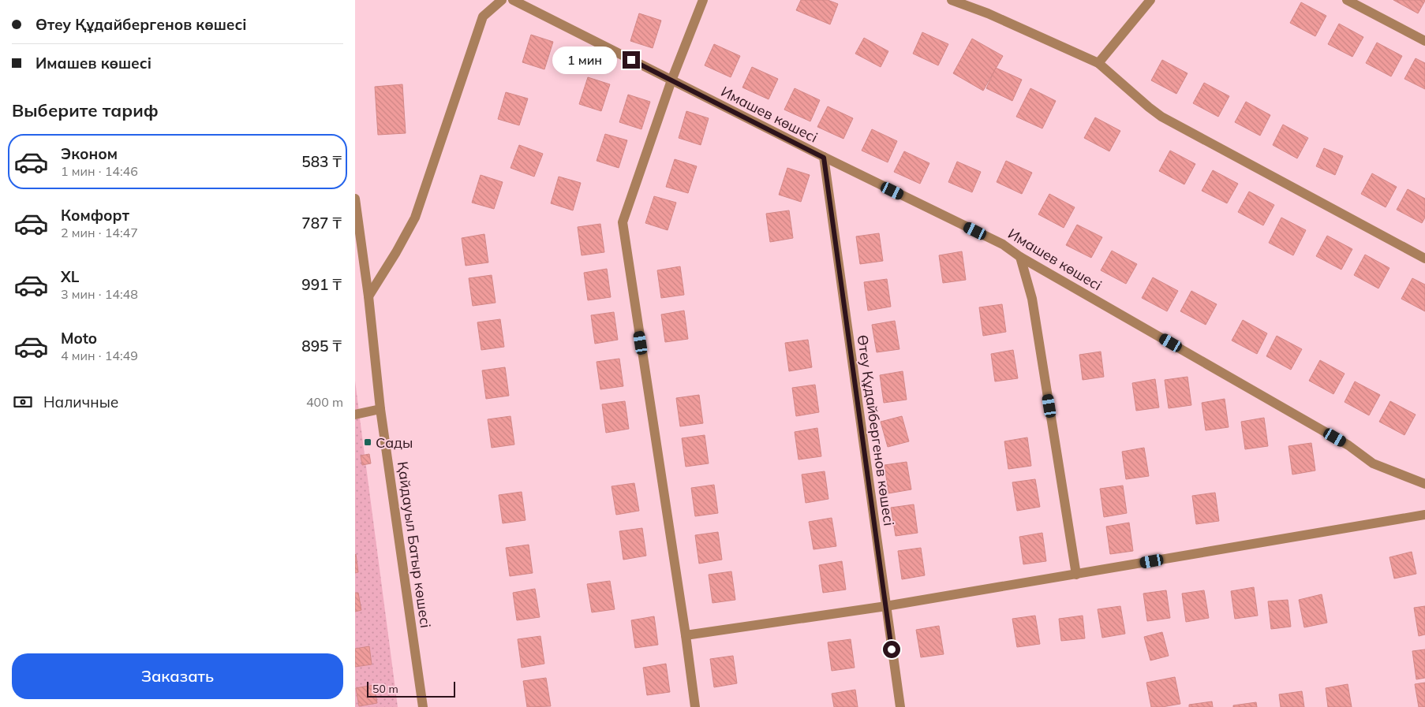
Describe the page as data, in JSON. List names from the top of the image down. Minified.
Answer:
{"streets":{"street":["Имашев көшесі","Өтеу Құдайбергенов көшесі","Қайдауыл Батыр көшесі"]},"crossings":[["Имашев көшесі","Өтеу Құдайбергенов көшесі"]],"places":{"transit":["Сады"]},"scale_bar":"50 m","page":{"banner":["Өтеу Құдайбергенов көшесі","Имашев көшесі"],"bubble":"1 мин","heading":"Выберите тариф","list":[{"name":"Эконом","note":"1 мин · 14:46","value":"583 ₸"},{"name":"Комфорт","note":"2 мин · 14:47","value":"787 ₸"},{"name":"XL","note":"3 мин · 14:48","value":"991 ₸"},{"name":"Moto","note":"4 мин · 14:49","value":"895 ₸"}],"pay":["Наличные","400 m"],"buttons":"Заказать","scale":"50 m"}}
